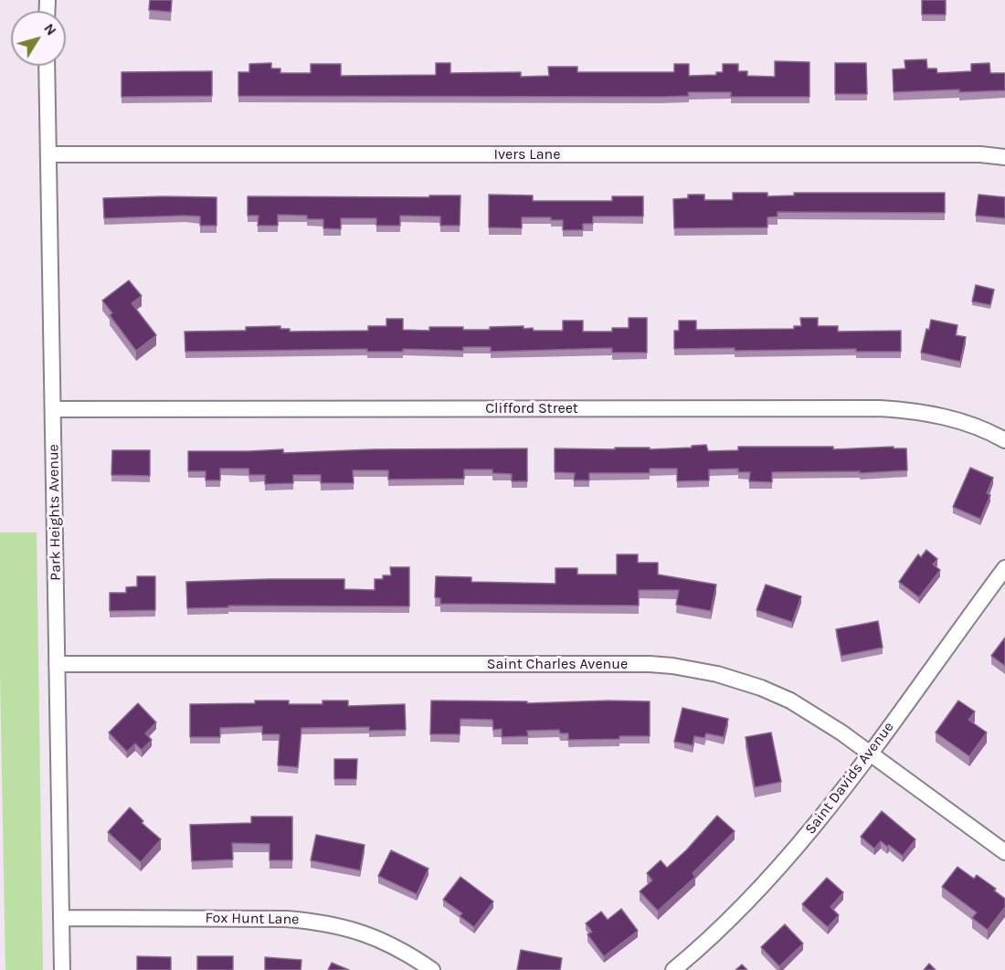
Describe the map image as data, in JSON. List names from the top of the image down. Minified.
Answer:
{"streets":{"street":["Ivers Lane","Clifford Street","Park Heights Avenue","Saint Charles Avenue","Saint Davids Avenue","Fox Hunt Lane"]},"crossings":[["Ivers Lane","Park Heights Avenue"],["Clifford Street","Park Heights Avenue"],["Park Heights Avenue","Saint Charles Avenue"],["Park Heights Avenue","Fox Hunt Lane"],["Saint Charles Avenue","Saint Davids Avenue"]],"north":"top right"}
